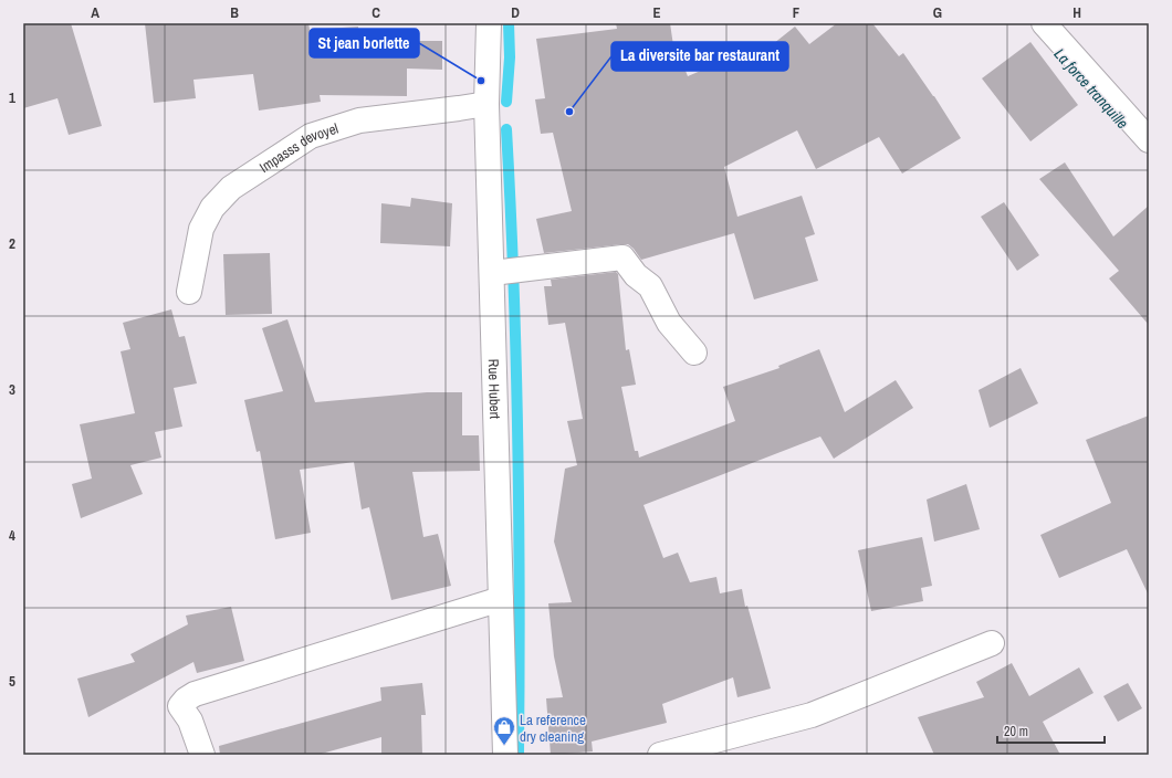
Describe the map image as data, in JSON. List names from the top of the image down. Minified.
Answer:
{"streets":{"street":["Impasss devoyel","Rue Hubert"]},"crossings":[["Impasss devoyel","Rue Hubert"]],"water":["La force tranquille"],"places":{"other":["St jean borlette","La diversite bar restaurant"],"shop":["La reference dry cleaning"]},"scale_bar":"20 m","grid":{"columns":["A","B","C","D","E","F","G","H"],"rows":["1","2","3","4","5"]}}
